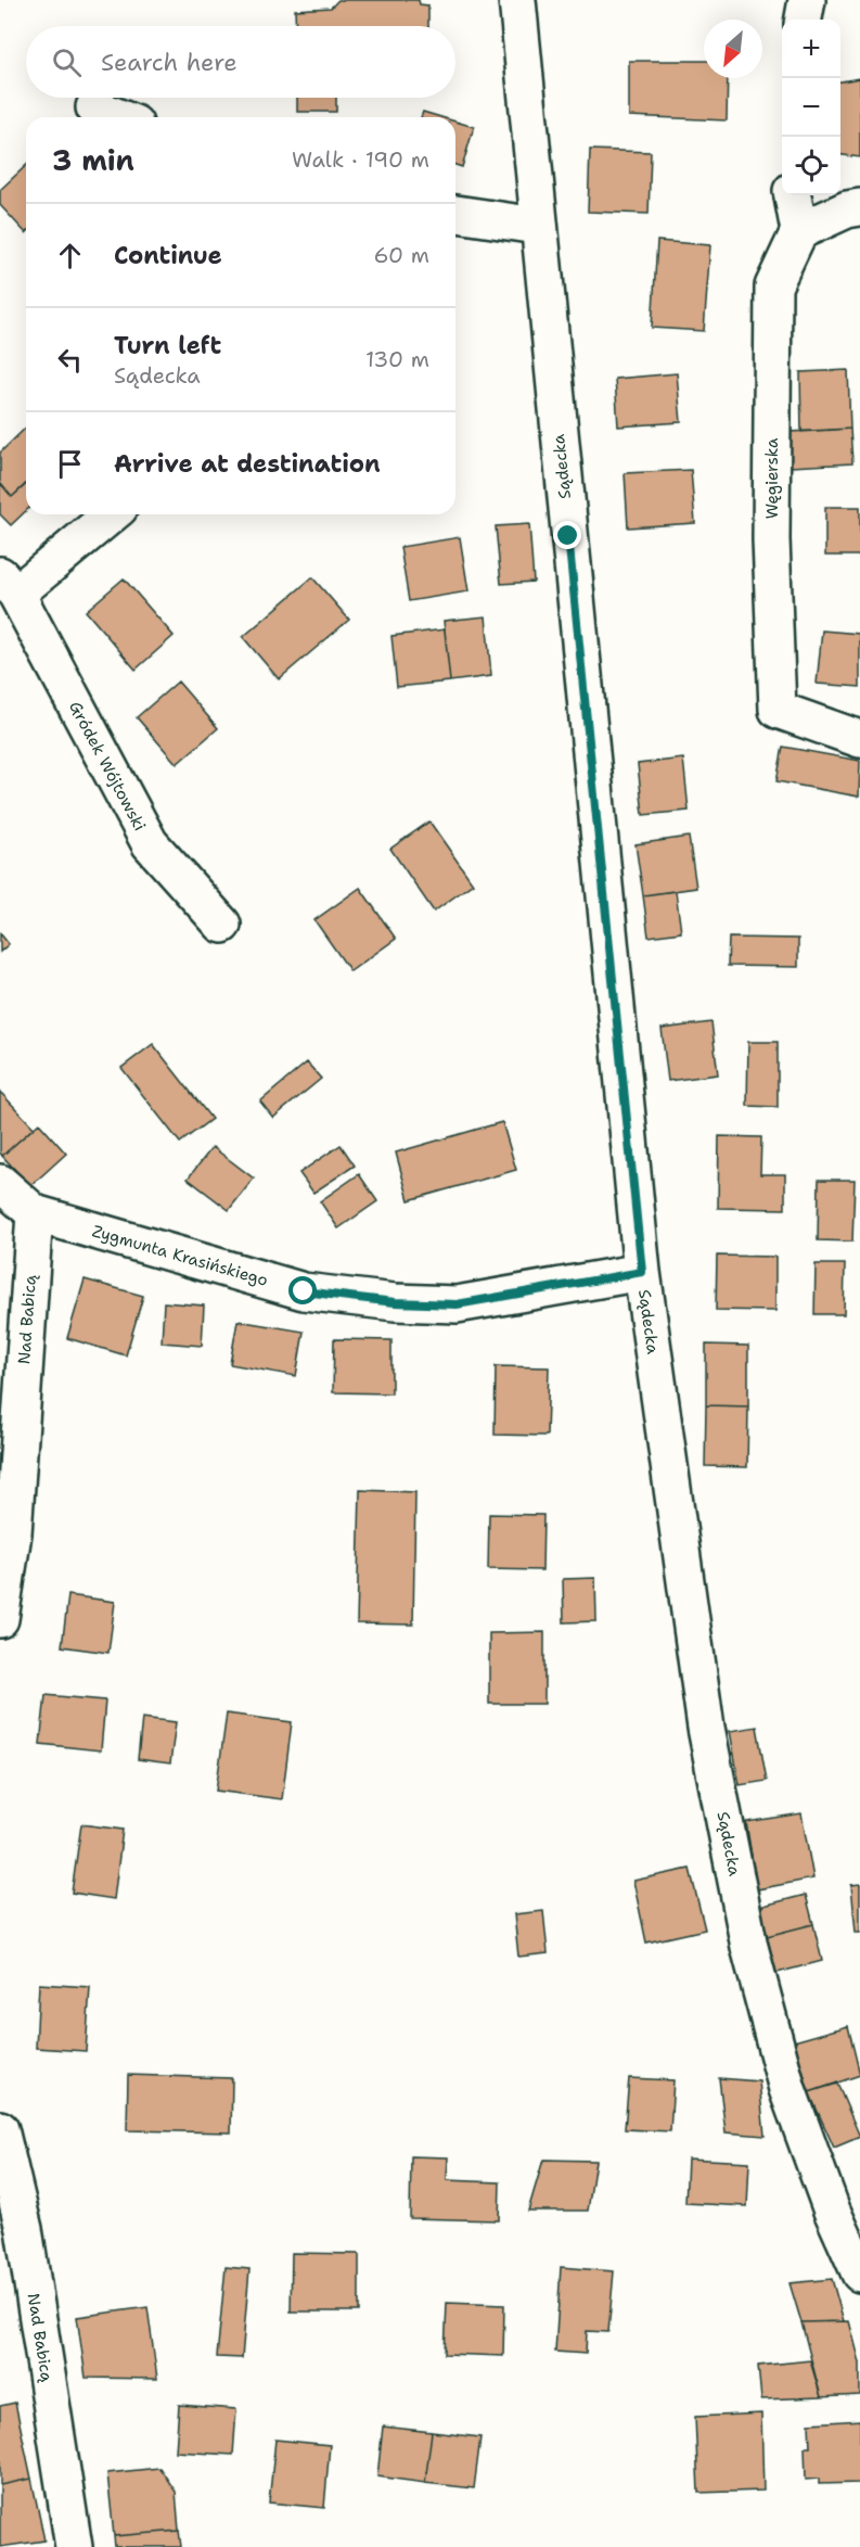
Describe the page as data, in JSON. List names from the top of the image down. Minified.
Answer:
{"streets":{"street":["Sądecka","Węgierska","Gródek Wójtowski","Zygmunta Krasińskiego","Nad Babicą"]},"crossings":[["Sądecka","Zygmunta Krasińskiego"],["Zygmunta Krasińskiego","Nad Babicą"]],"north":"bottom left","page":{"map_buttons":["+","−"],"search":"Search here","heading":["3 min","Walk · 190 m"],"list":[["Continue","60 m"],["Turn left","Sądecka","130 m"],"Arrive at destination"]}}
